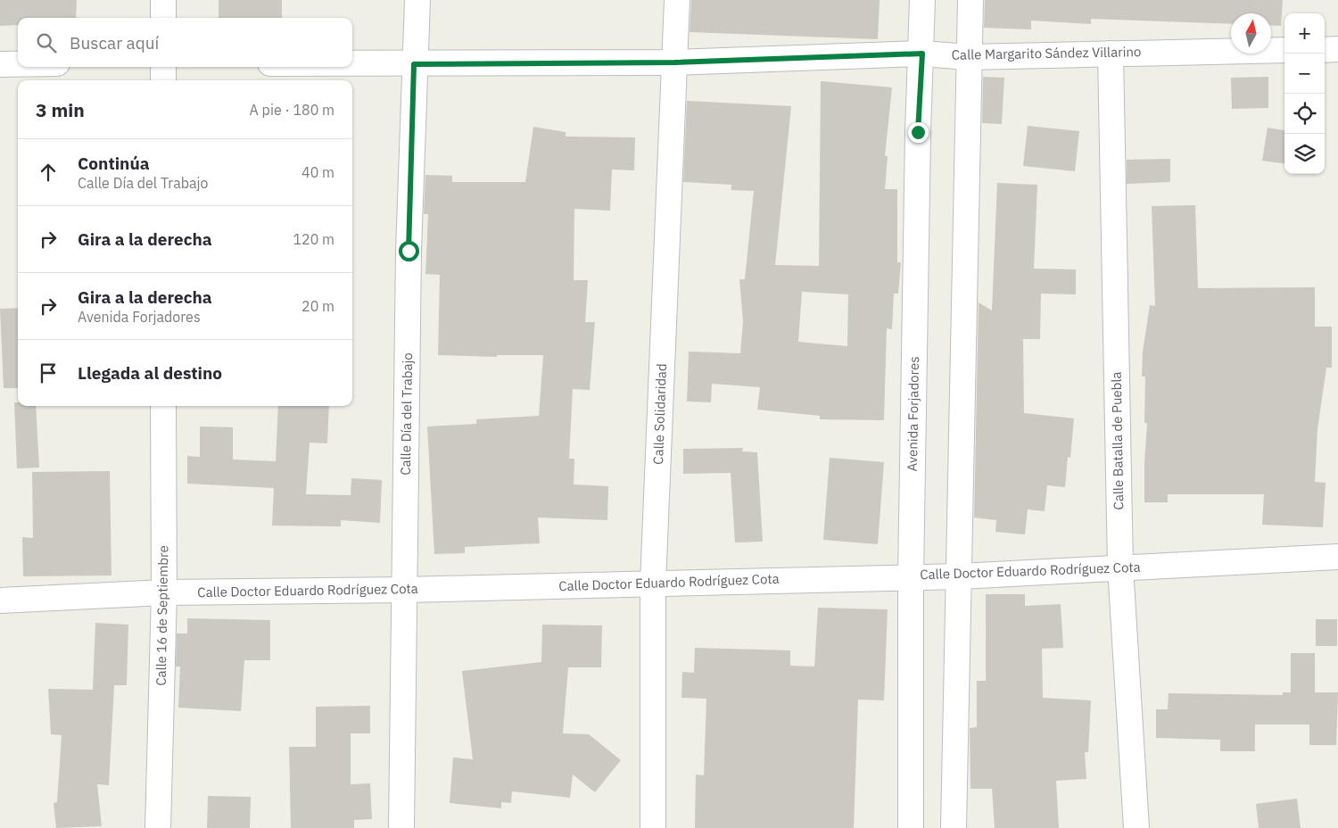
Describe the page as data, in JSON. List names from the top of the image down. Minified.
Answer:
{"streets":{"street":["Calle Margarito Sández Villarino","Calle Día del Trabajo","Calle Solidaridad","Avenida Forjadores","Calle Batalla de Puebla","Calle Doctor Eduardo Rodríguez Cota","Calle 16 de Septiembre"]},"crossings":[["Calle Margarito Sández Villarino","Calle Día del Trabajo"],["Calle Margarito Sández Villarino","Calle Solidaridad"],["Calle Margarito Sández Villarino","Avenida Forjadores"],["Calle Margarito Sández Villarino","Calle Batalla de Puebla"],["Calle Día del Trabajo","Calle Doctor Eduardo Rodríguez Cota"],["Calle Solidaridad","Calle Doctor Eduardo Rodríguez Cota"],["Avenida Forjadores","Calle Doctor Eduardo Rodríguez Cota"],["Calle Batalla de Puebla","Calle Doctor Eduardo Rodríguez Cota"],["Calle Doctor Eduardo Rodríguez Cota","Calle 16 de Septiembre"]],"north":"top","page":{"map_buttons":["+","−"],"search":"Buscar aquí","heading":["3 min","A pie · 180 m"],"list":[["Continúa","Calle Día del Trabajo","40 m"],["Gira a la derecha","120 m"],["Gira a la derecha","Avenida Forjadores","20 m"],"Llegada al destino"]}}
